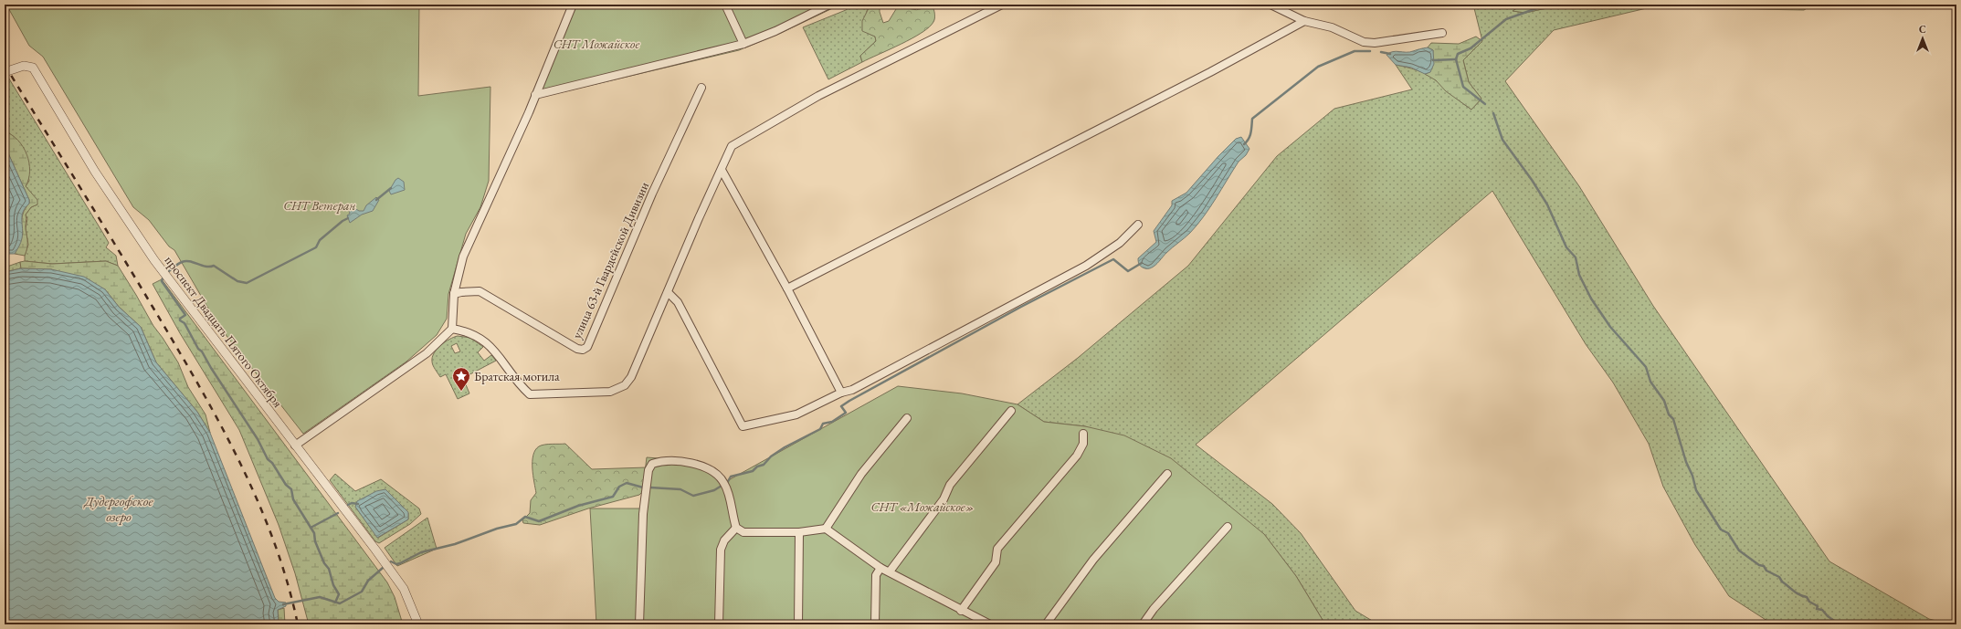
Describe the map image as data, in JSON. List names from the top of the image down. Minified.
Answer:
{"streets":{"street":["улица 63-й Гвардейской Дивизии","проспект Двадцать Пятого Октября"]},"water":["Дудергофское озеро"],"parks":["СНТ Можайское","СНТ Ветеран","СНТ «Можайское»"],"places":{"place":["Братская могила"]},"north":"top"}
